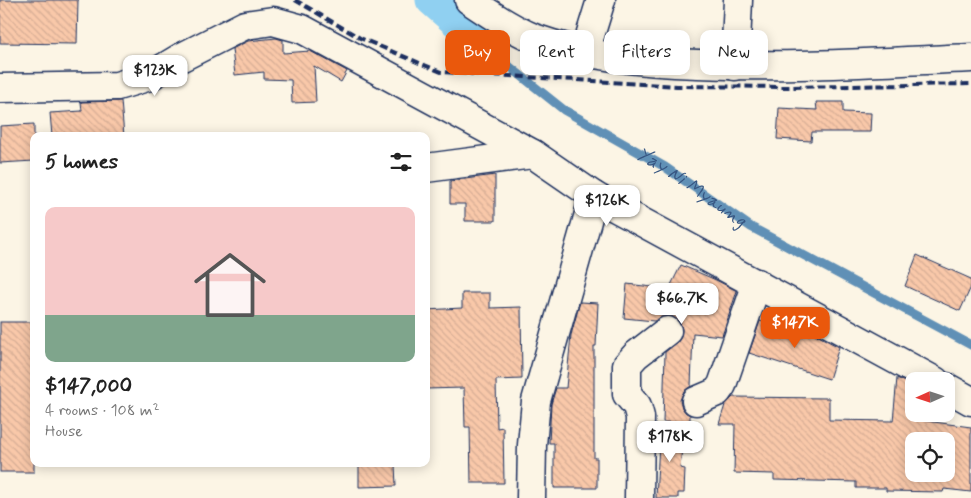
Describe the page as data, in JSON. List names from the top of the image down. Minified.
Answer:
{"water":["Yay Ni Myaung"],"north":"left","page":{"chip":["Buy","Rent","Filters","New"],"price":["$123K","$126K","$66.7K","$147K","$178K"],"heading":"5 homes","list":[{"name":"$147,000","note":"4 rooms · 108 m² · House"}]}}
